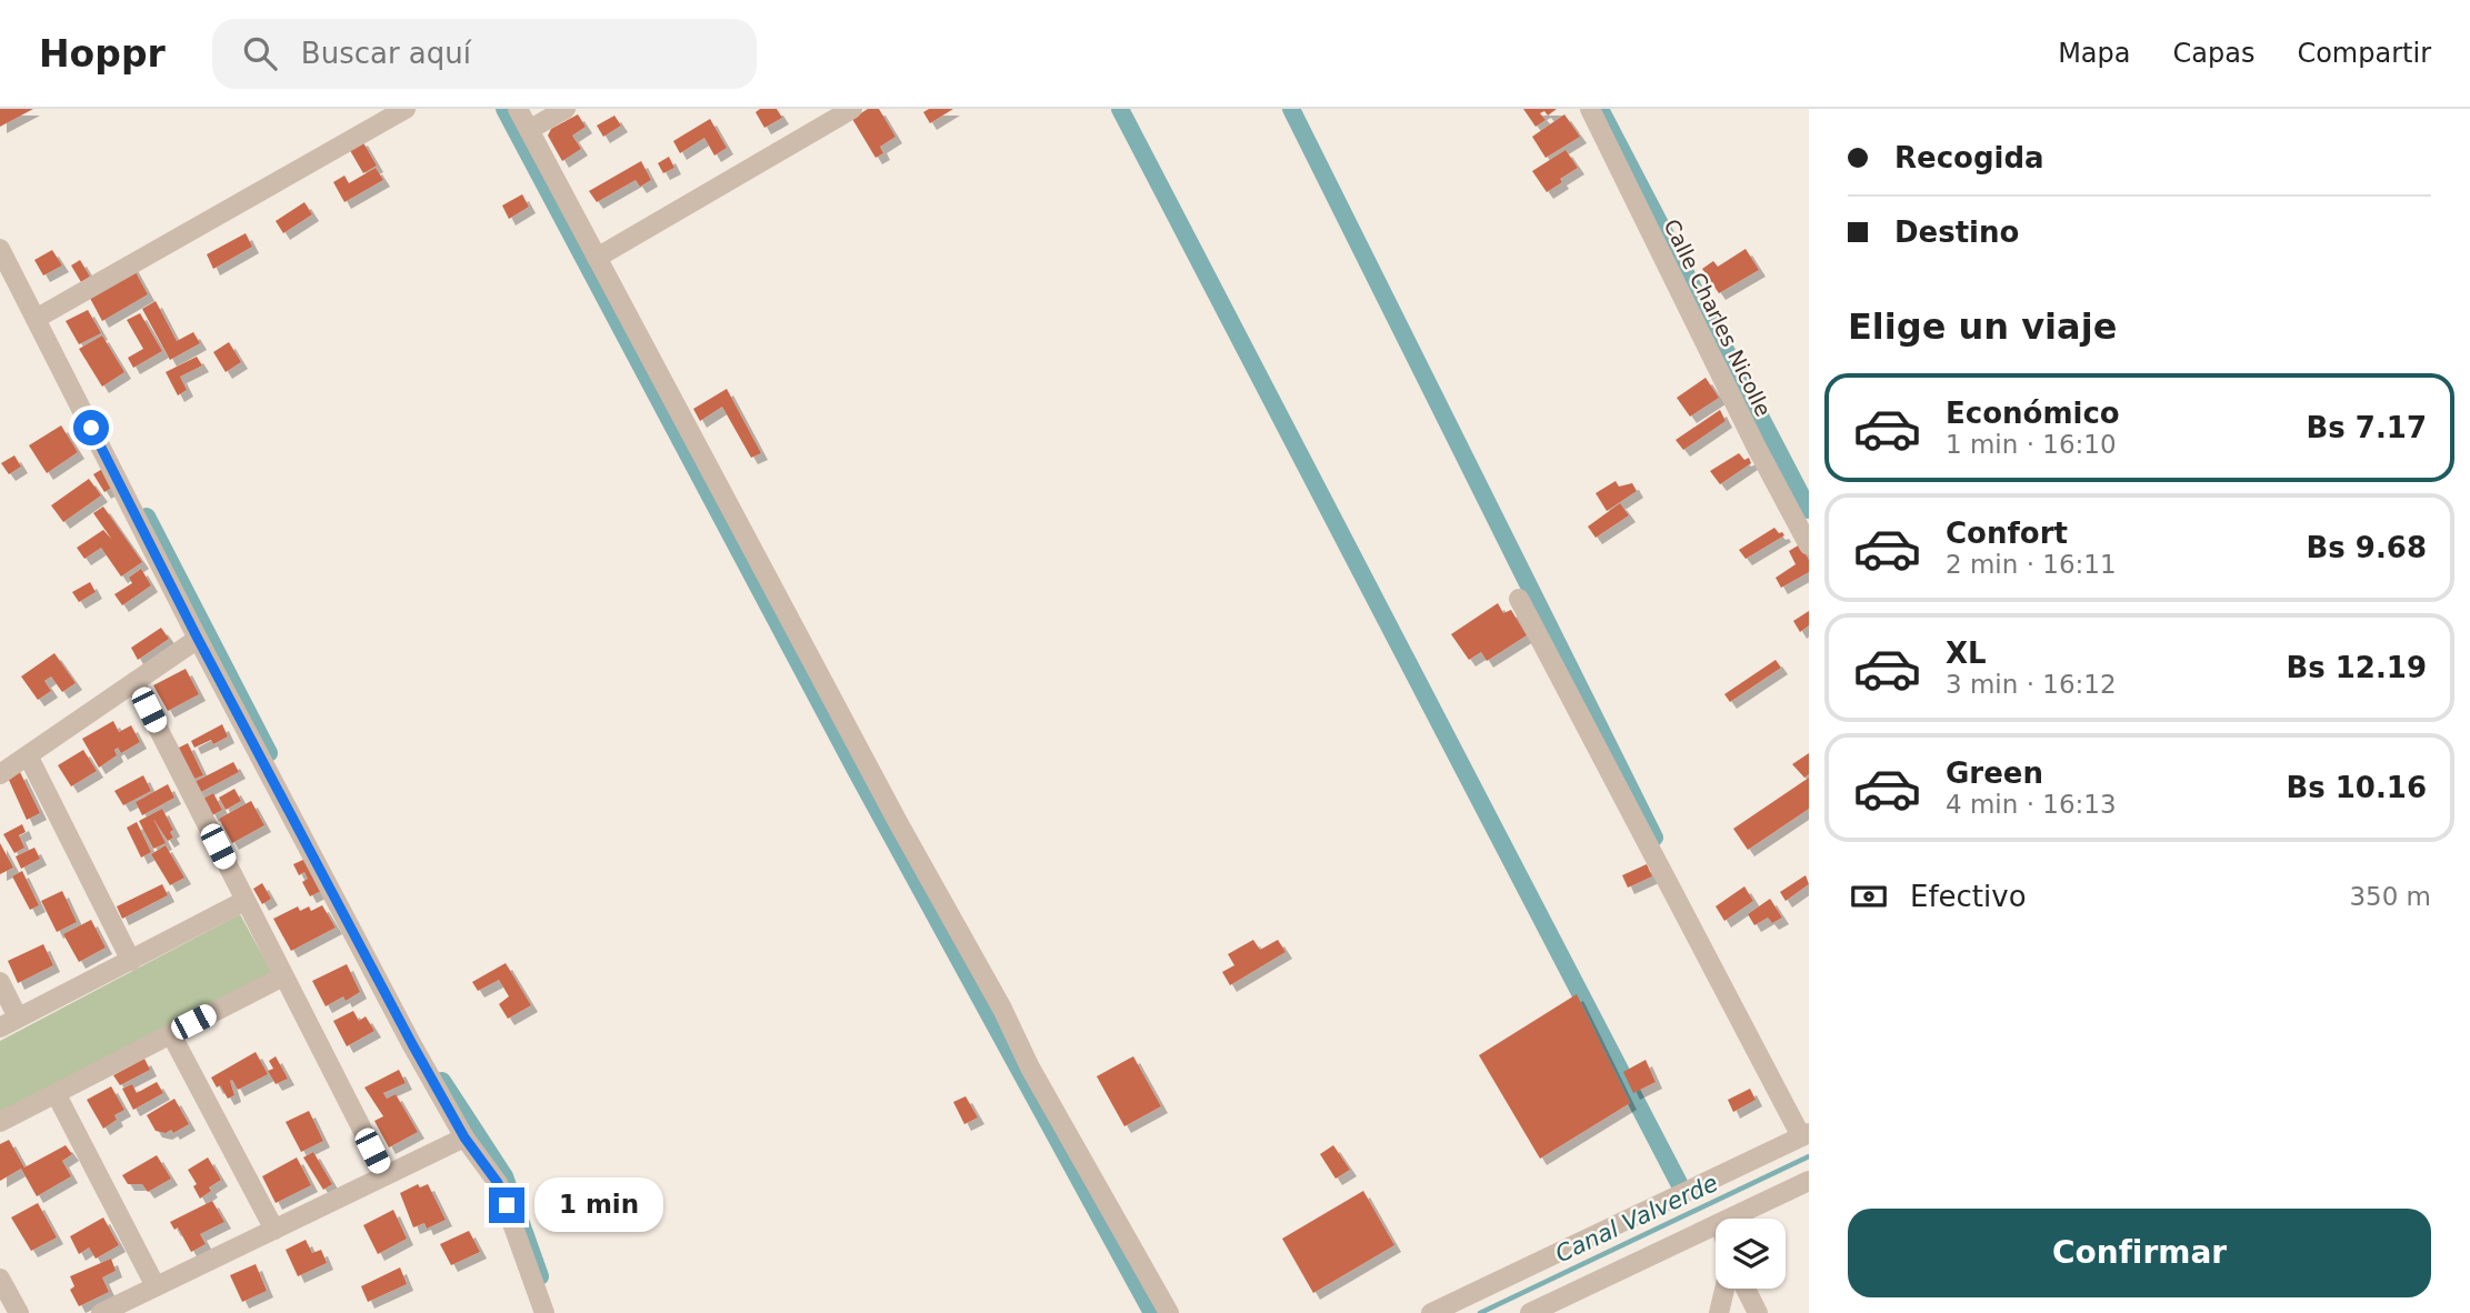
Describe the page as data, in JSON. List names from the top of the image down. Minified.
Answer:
{"streets":{"street":["Calle Charles Nicolle"]},"water":["Canal Valverde"],"page":{"header":"Hoppr","search":"Buscar aquí","nav":["Mapa","Capas","Compartir"],"banner":["Recogida","Destino"],"heading":"Elige un viaje","list":[{"name":"Económico","note":"1 min · 16:10","value":"Bs 7.17"},{"name":"Confort","note":"2 min · 16:11","value":"Bs 9.68"},{"name":"XL","note":"3 min · 16:12","value":"Bs 12.19"},{"name":"Green","note":"4 min · 16:13","value":"Bs 10.16"}],"pay":["Efectivo","350 m"],"bubble":"1 min","buttons":"Confirmar"}}
